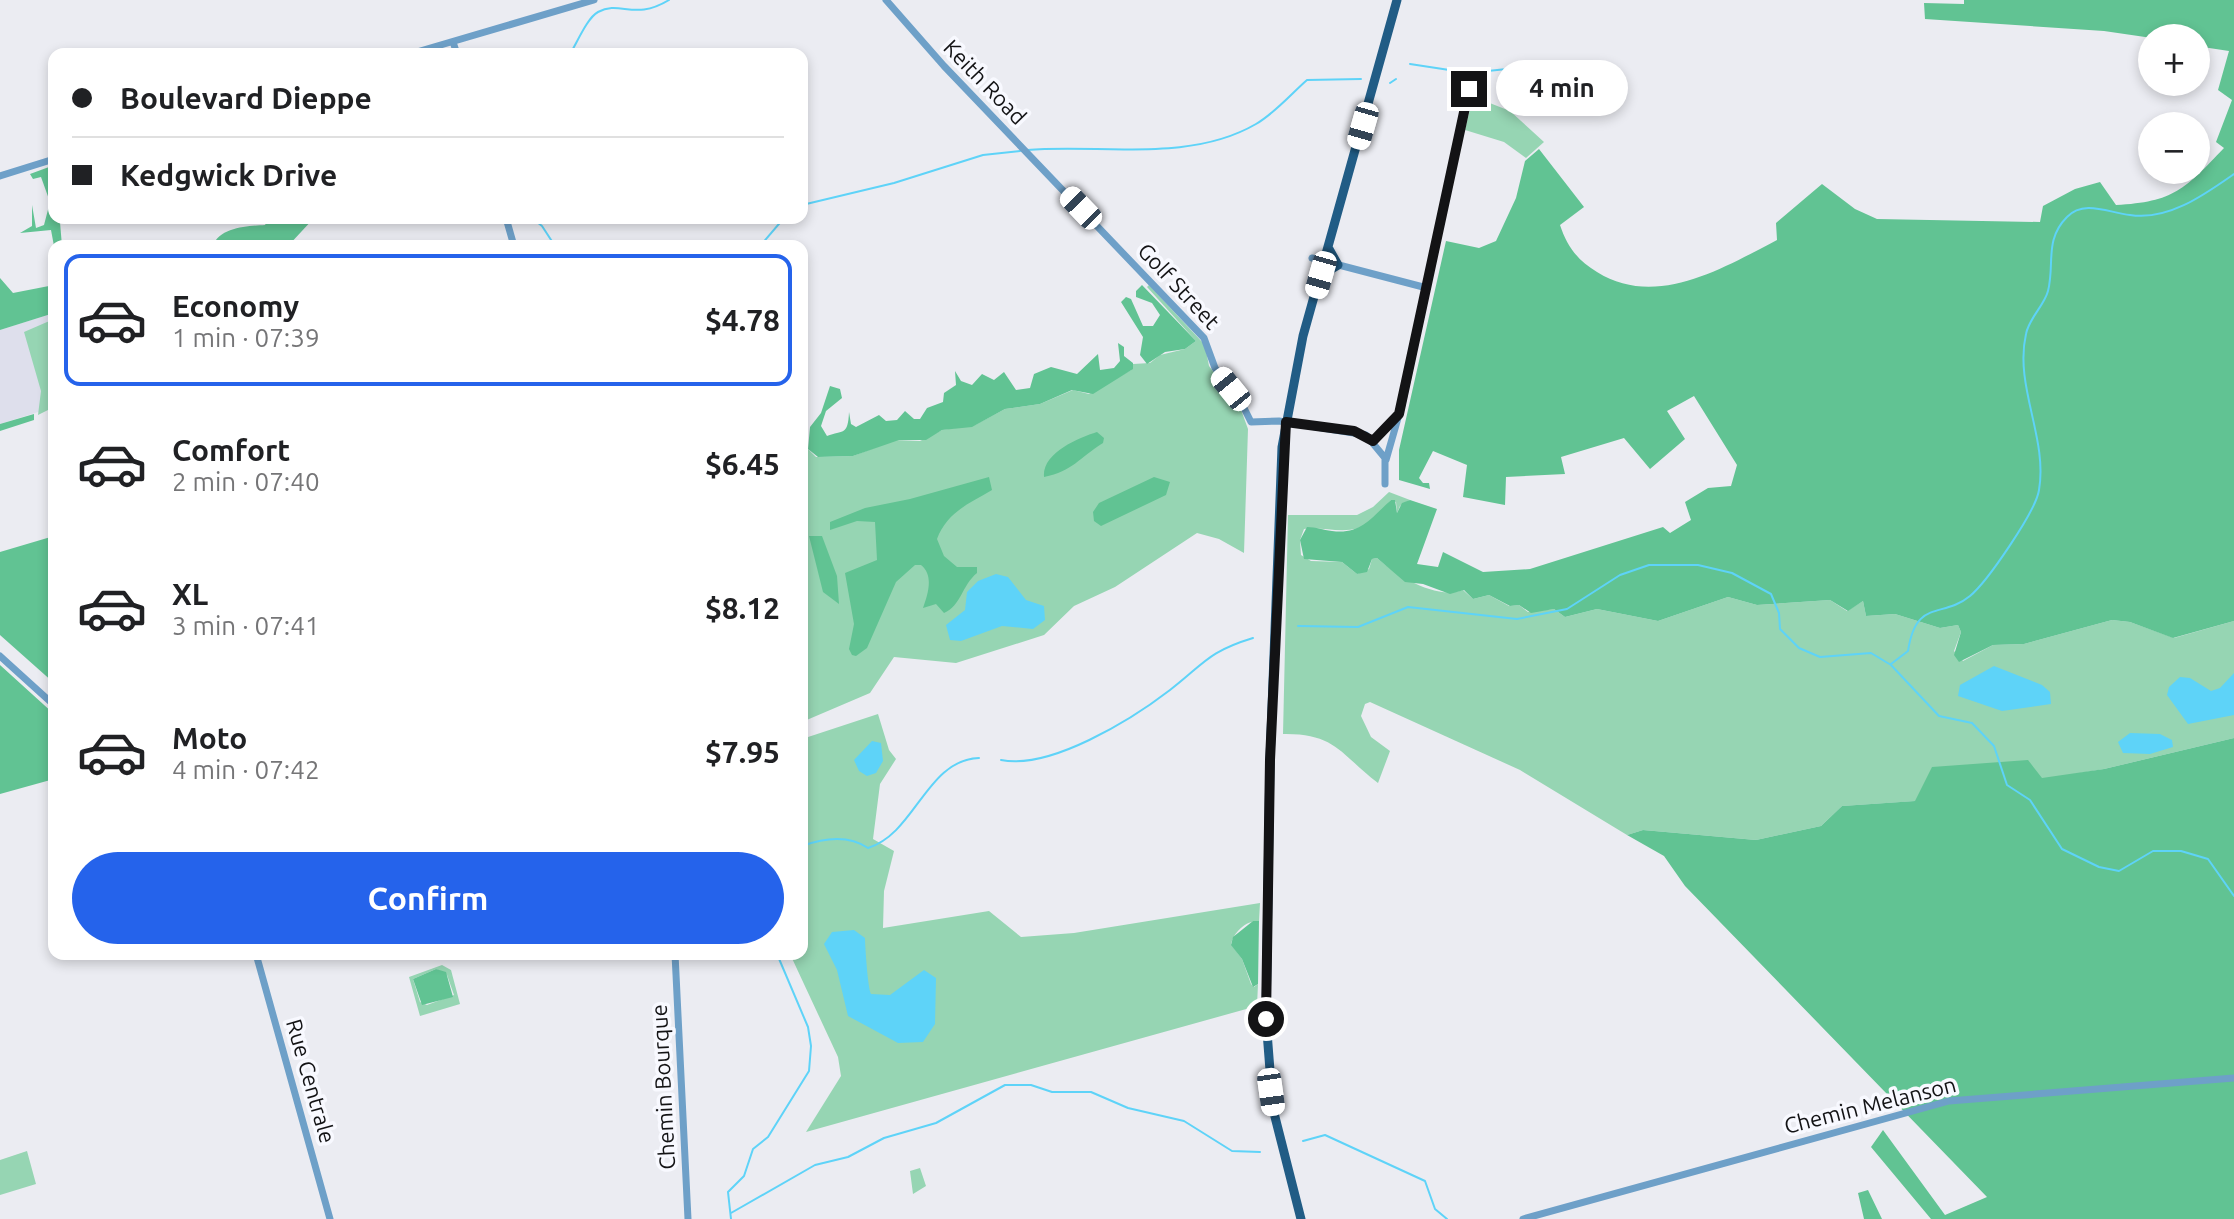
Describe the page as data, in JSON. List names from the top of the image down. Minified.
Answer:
{"streets":{"street":["Keith Road","Golf Street","Rue Centrale","Chemin Bourque","Chemin Melanson"]},"crossings":[["Keith Road","Golf Street"]],"page":{"map_buttons":["+","−"],"banner":["Boulevard Dieppe","Kedgwick Drive"],"bubble":"4 min","list":[{"name":"Economy","note":"1 min · 07:39","value":"$4.78"},{"name":"Comfort","note":"2 min · 07:40","value":"$6.45"},{"name":"XL","note":"3 min · 07:41","value":"$8.12"},{"name":"Moto","note":"4 min · 07:42","value":"$7.95"}],"buttons":"Confirm"}}
